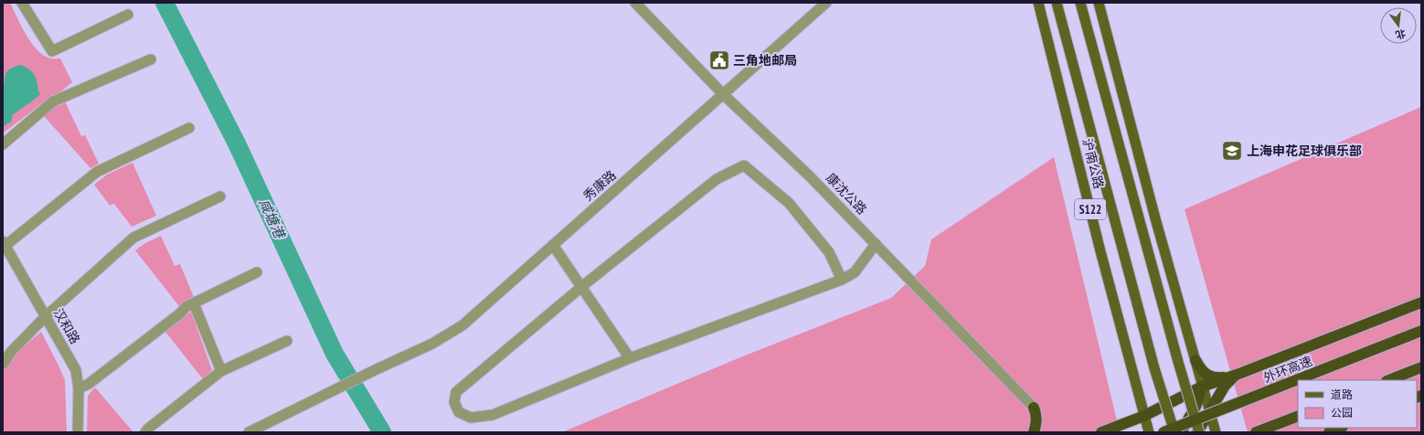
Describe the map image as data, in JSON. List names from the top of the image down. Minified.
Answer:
{"streets":{"highway":["外环高速"],"main road":["沪南公路","S122"],"street":["秀康路","康沈公路","汉和路"]},"crossings":[["秀康路","康沈公路"]],"water":["咸塘港"],"places":{"public building":["三角地邮局"],"school or university":["上海申花足球俱乐部"]},"legend":["道路","公园"],"north":"bottom"}
